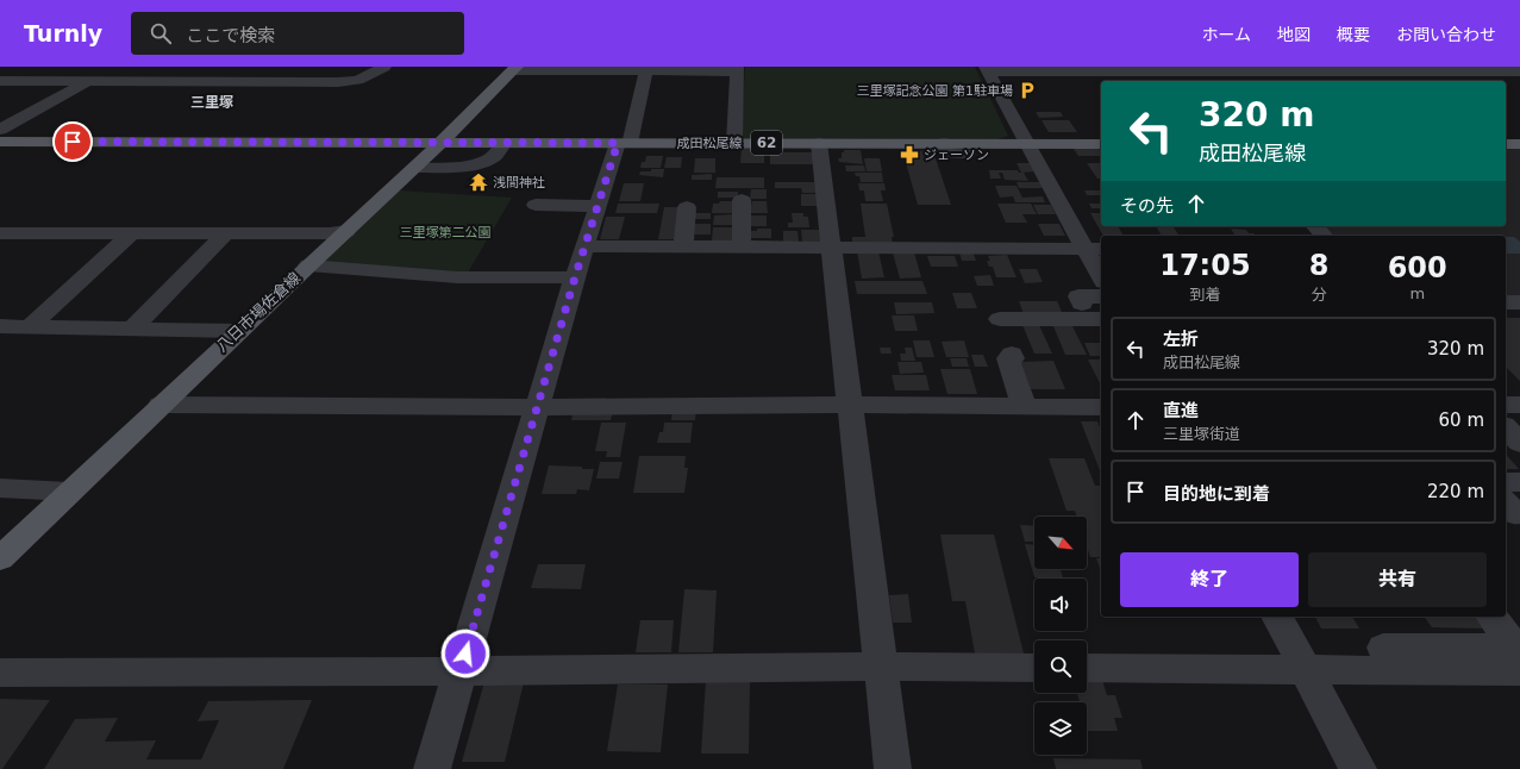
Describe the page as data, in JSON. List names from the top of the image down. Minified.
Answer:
{"streets":{"main road":["成田松尾線","62","八日市場佐倉線"]},"crossings":[["成田松尾線","62"],["62","八日市場佐倉線"]],"districts":["三里塚"],"parks":["三里塚第二公園"],"places":{"parking":["三里塚記念公園 第1駐車場"],"pharmacy":["ジェーソン"],"temple":["浅間神社"]},"north":"bottom right","page":{"header":"Turnly","search":"ここで検索","nav":["ホーム","地図","概要","お問い合わせ"],"turn":["320 m","成田松尾線"],"then":"その先","eta":["17:05","到着","8","分","600","m"],"list":[{"name":"左折","note":"成田松尾線","value":"320 m"},{"name":"直進","note":"三里塚街道","value":"60 m"},{"name":"目的地に到着","value":"220 m"}],"buttons":["終了","共有"]}}
